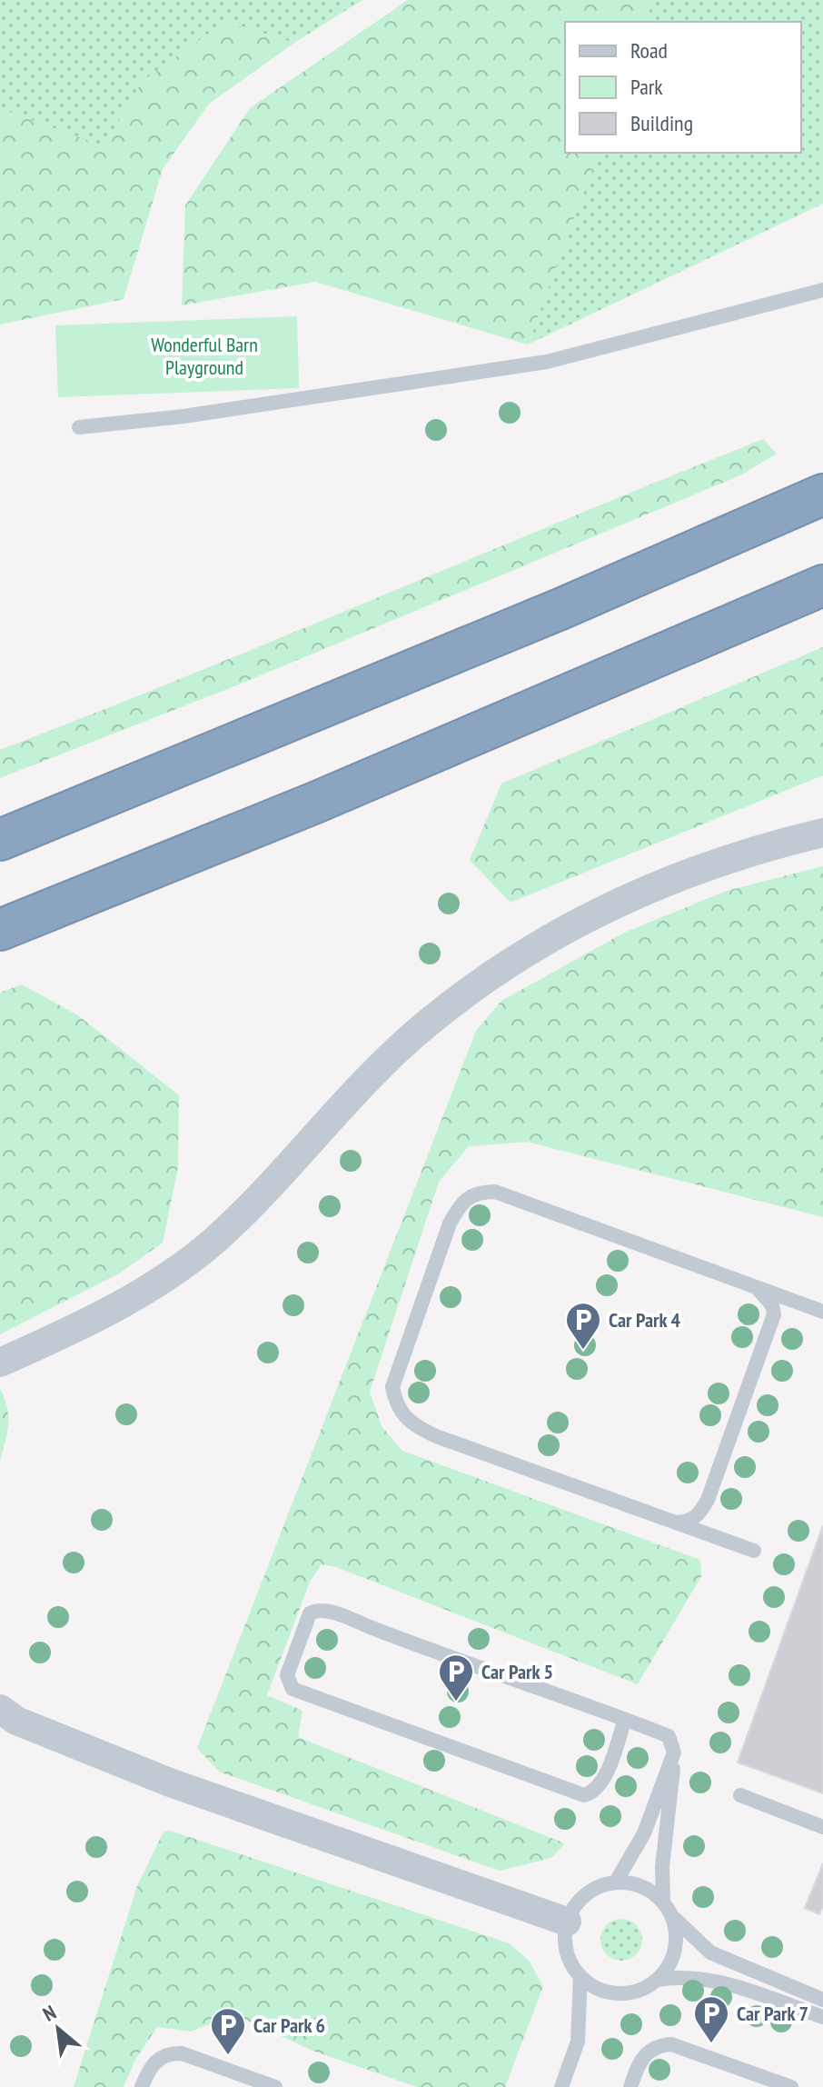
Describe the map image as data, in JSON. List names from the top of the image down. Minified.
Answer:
{"parks":["Wonderful Barn Playground"],"places":{"parking":["Car Park 4","Car Park 5","Car Park 7","Car Park 6"]},"legend":["Road","Park","Building"],"north":"top left"}
